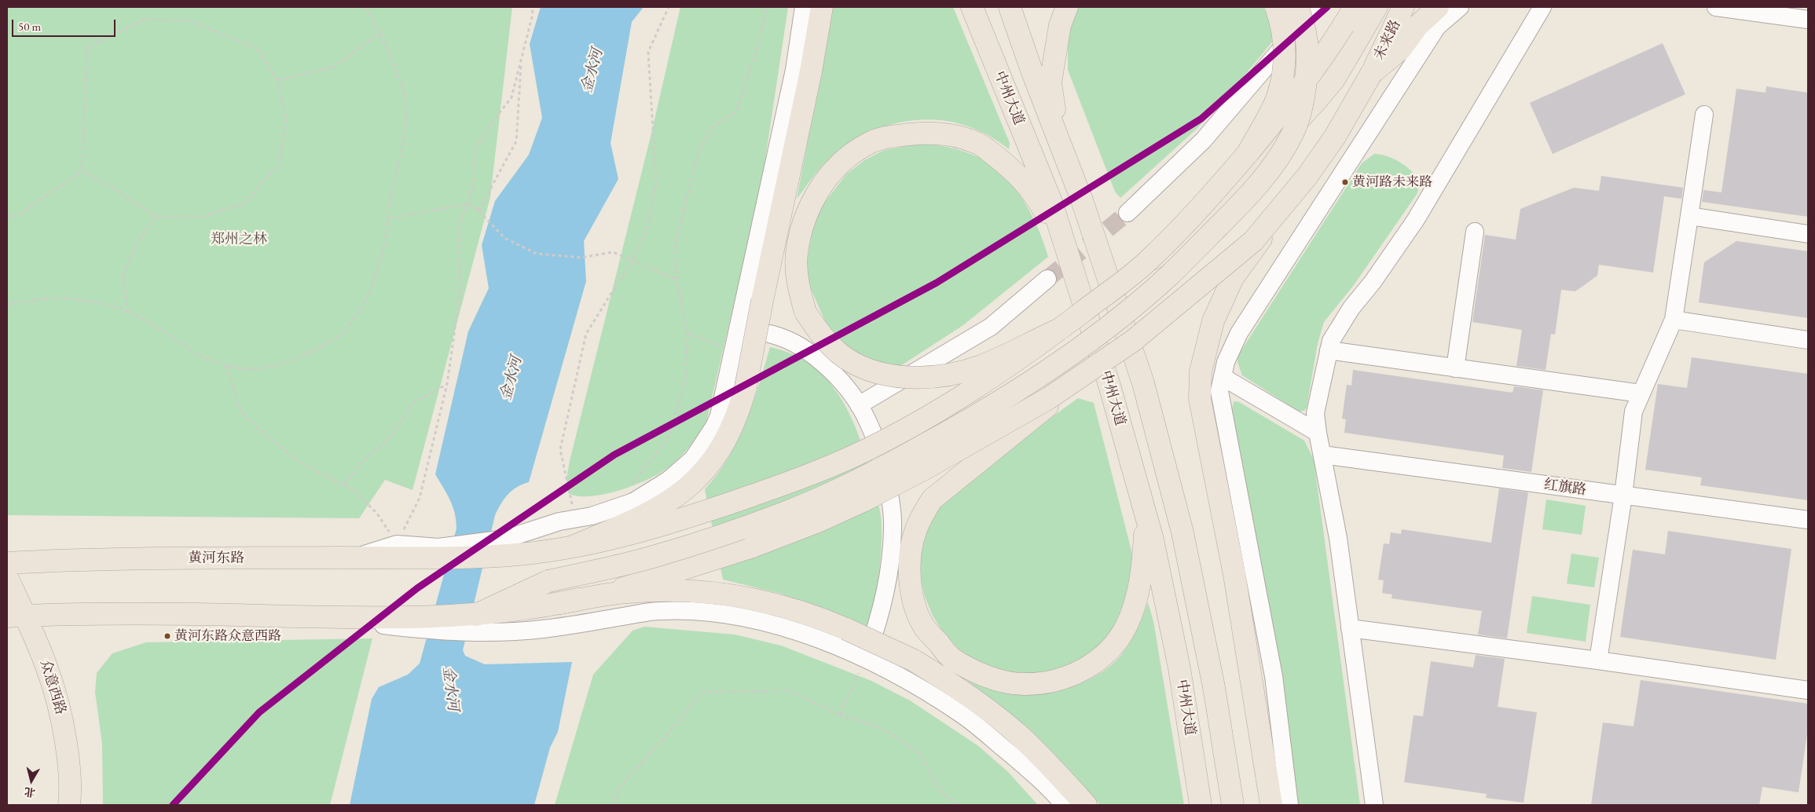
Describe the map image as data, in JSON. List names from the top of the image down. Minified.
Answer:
{"streets":{"main road":["未来路","中州大道","黄河东路","众意西路"],"street":["红旗路"]},"water":["金水河"],"parks":["郑州之林"],"places":["黄河路未来路","黄河东路众意西路"],"scale_bar":"50 m","north":"bottom"}
